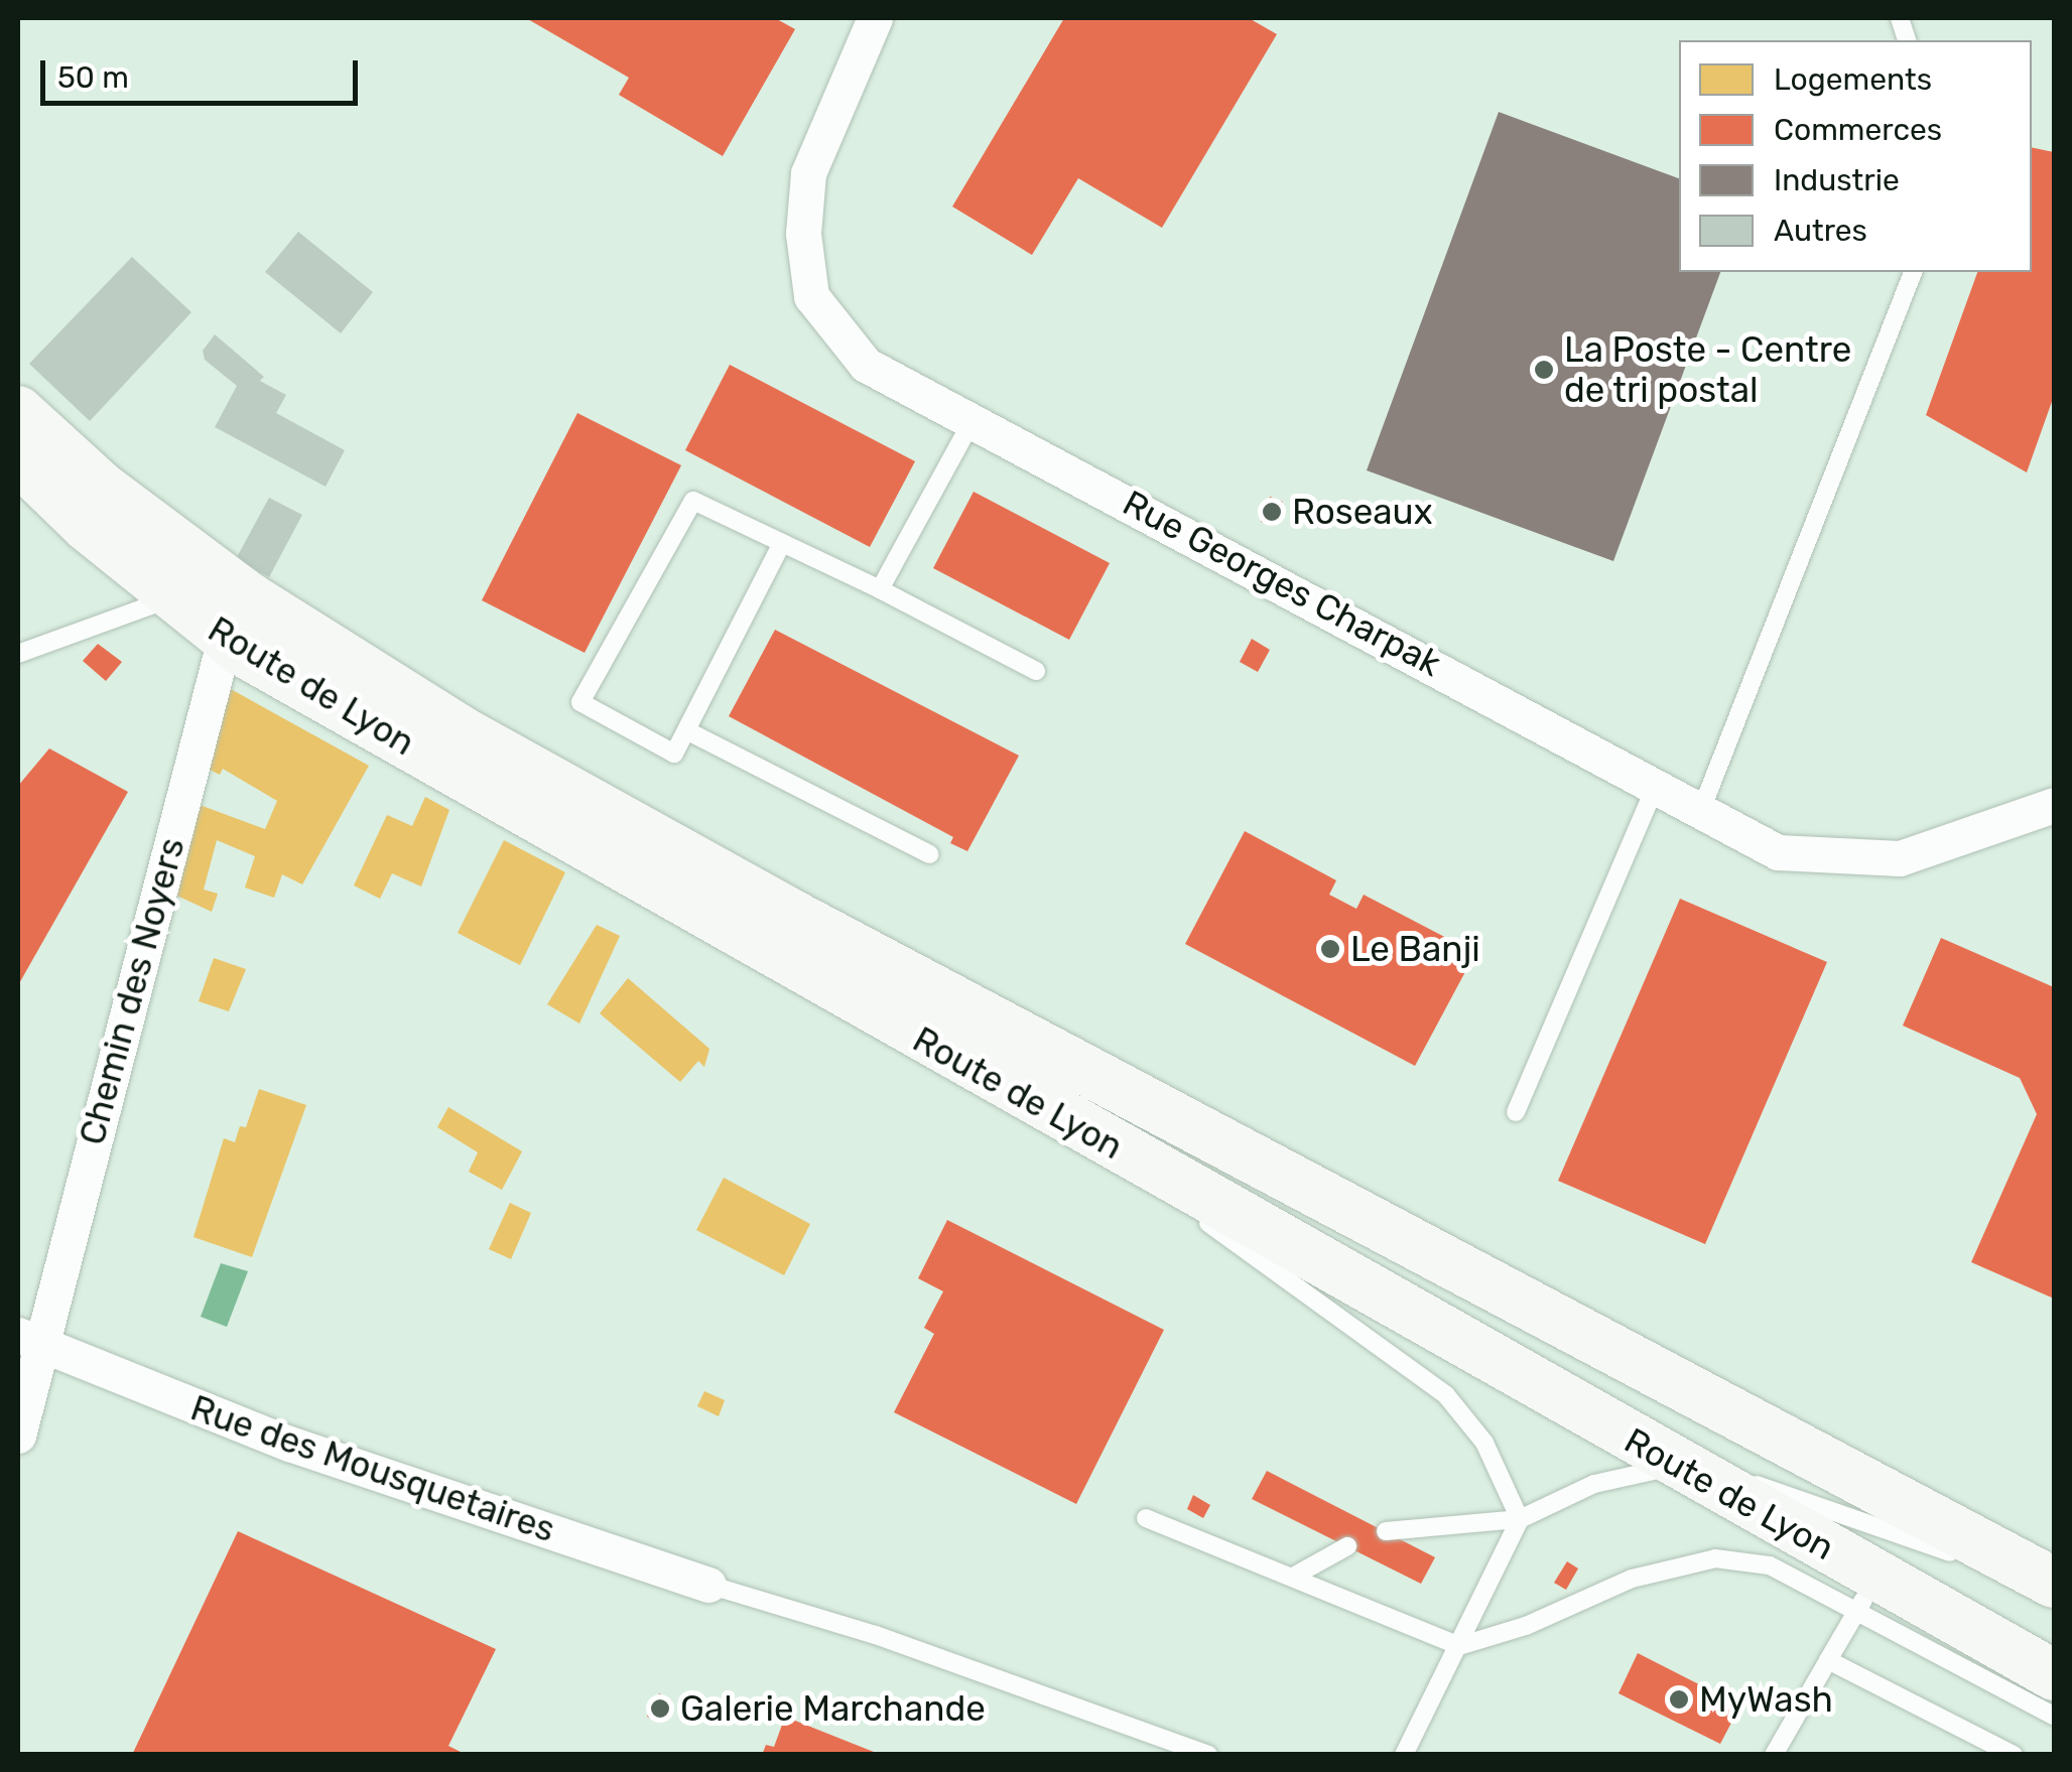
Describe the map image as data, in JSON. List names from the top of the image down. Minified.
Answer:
{"streets":{"main road":["Route de Lyon"],"street":["Rue Georges Charpak","Chemin des Noyers","Rue des Mousquetaires"]},"crossings":[["Route de Lyon","Chemin des Noyers"],["Chemin des Noyers","Rue des Mousquetaires"]],"places":["La Poste - Centre de tri postal","Roseaux","Le Banji","MyWash","Galerie Marchande"],"legend":["Logements","Commerces","Industrie","Autres"],"scale_bar":"50 m"}
